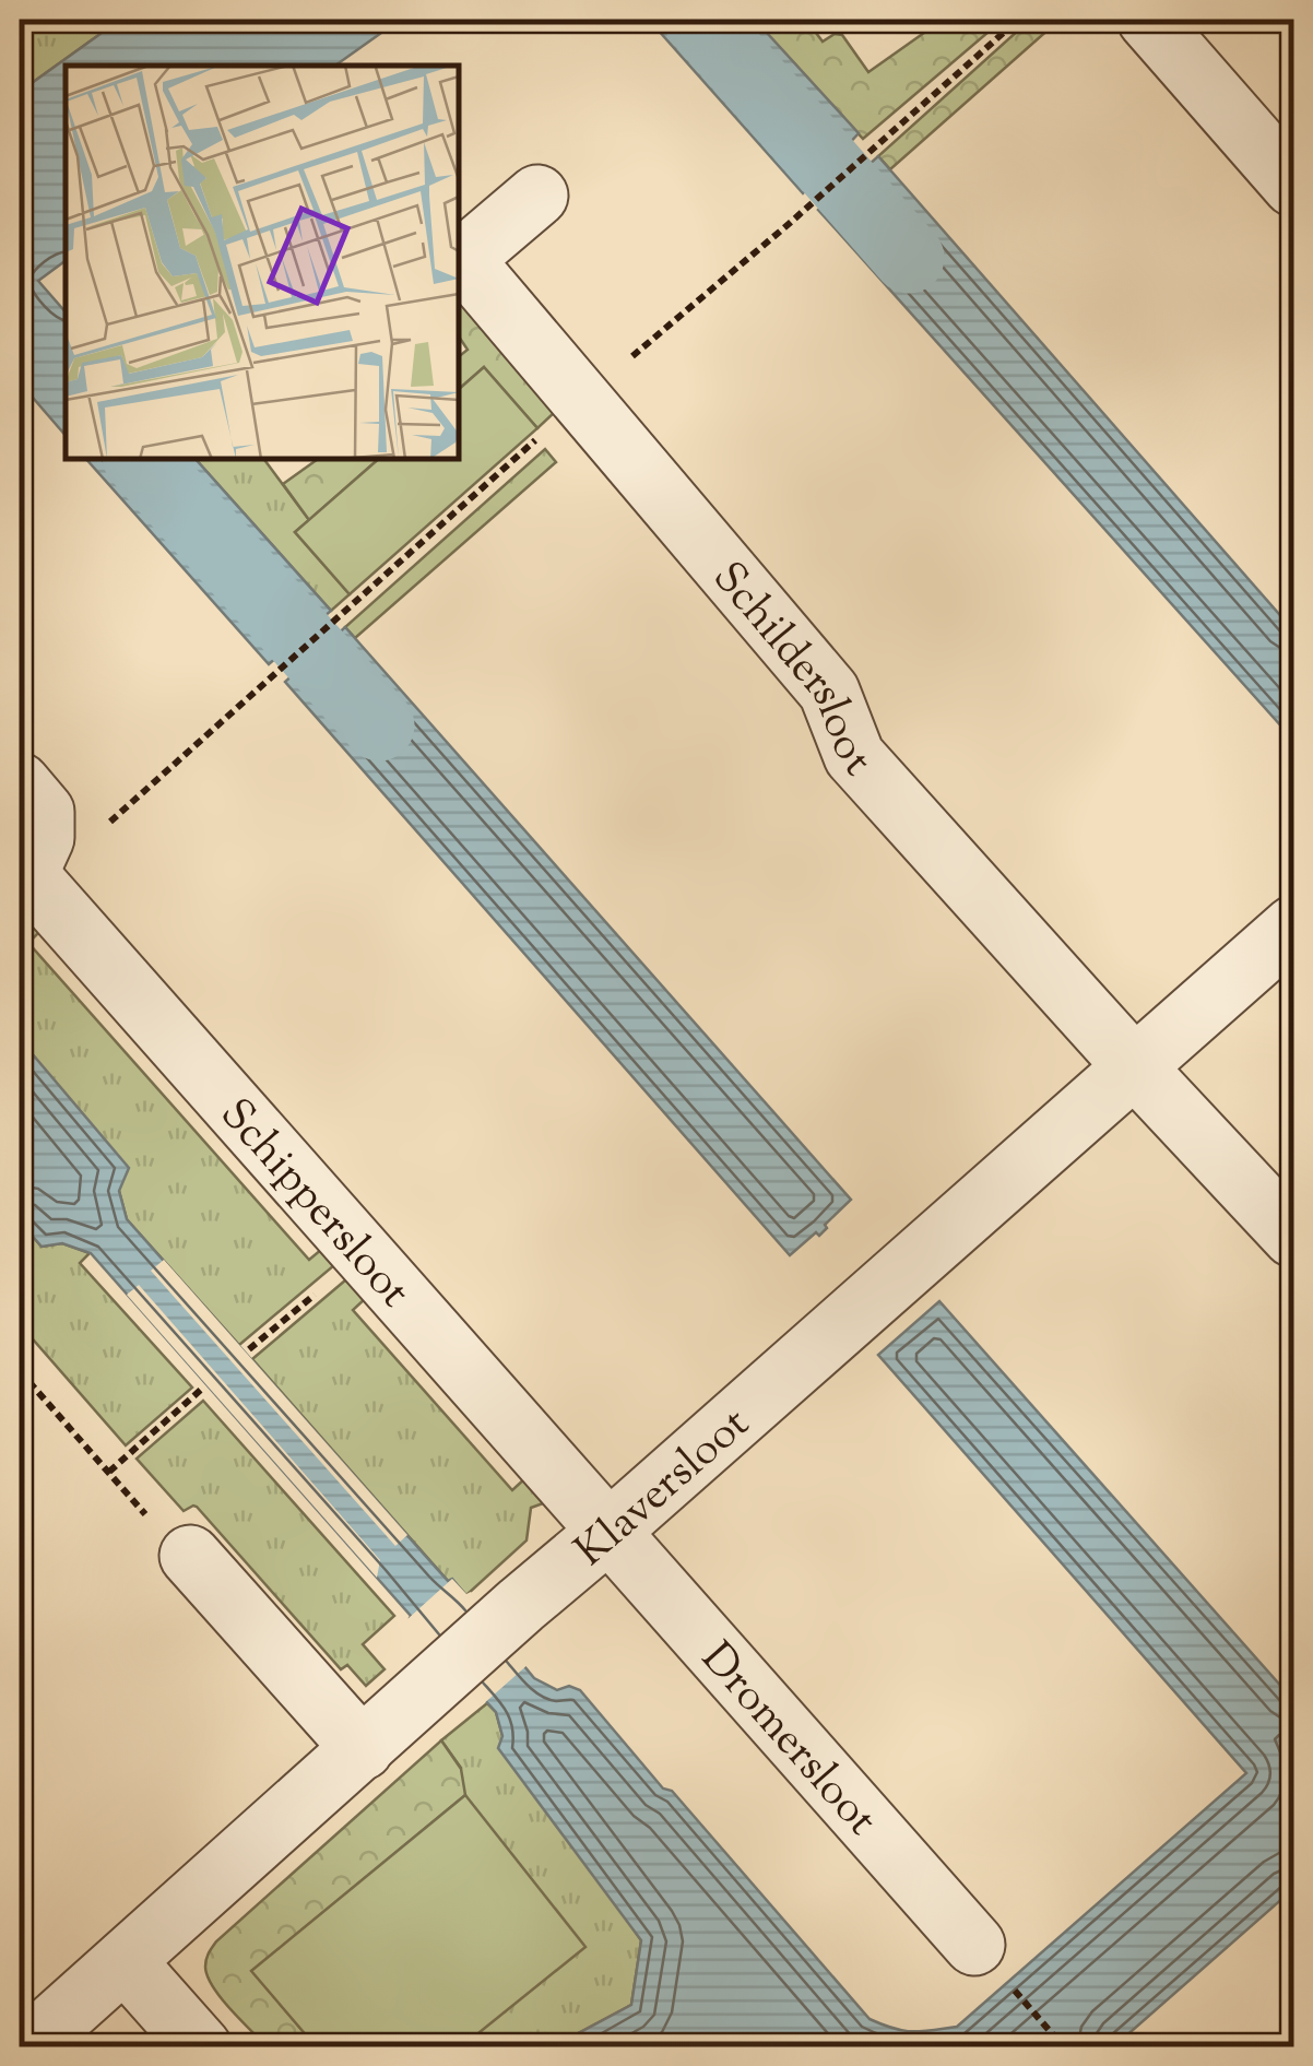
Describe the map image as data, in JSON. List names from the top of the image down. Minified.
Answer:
{"streets":{"street":["Schildersloot","Schippersloot","Klaversloot","Dromersloot"]},"crossings":[["Schildersloot","Klaversloot"],["Schippersloot","Klaversloot"],["Schippersloot","Dromersloot"],["Klaversloot","Dromersloot"]]}
